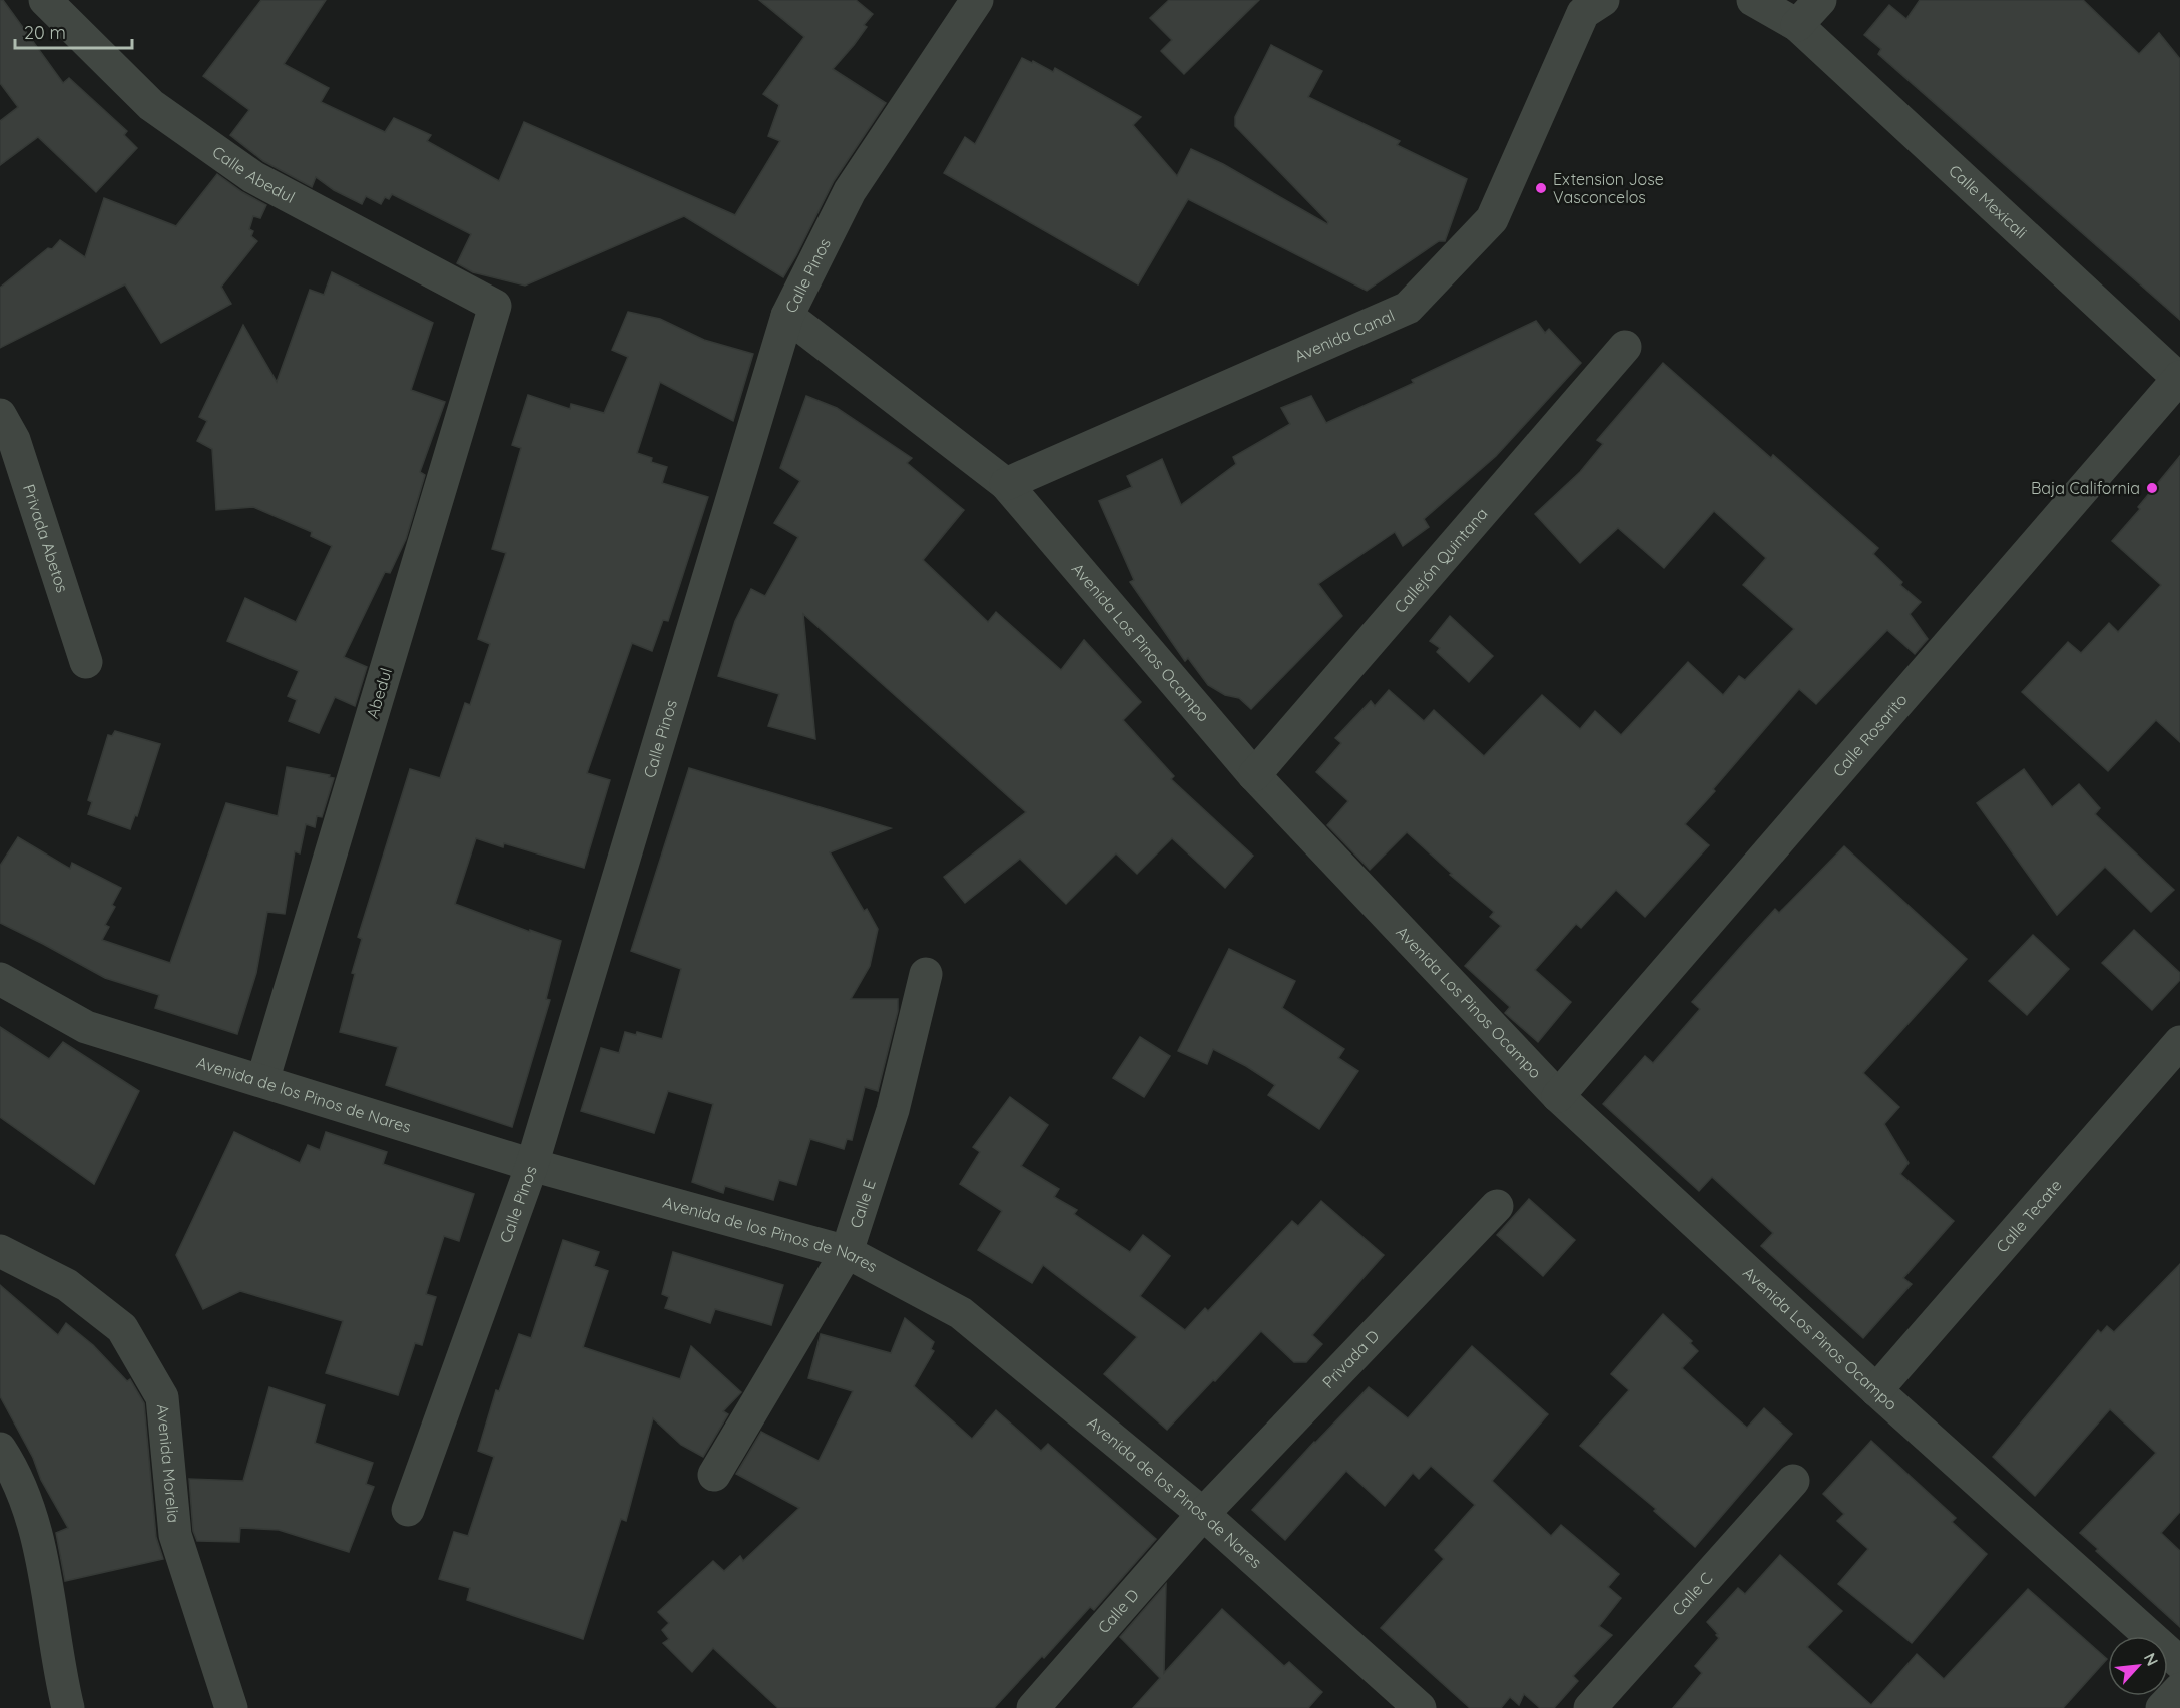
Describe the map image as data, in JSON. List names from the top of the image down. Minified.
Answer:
{"streets":{"street":["Calle Abedul","Calle Mexicali","Calle Pinos","Avenida Canal","Privada Abetos","Callejón Quintana","Avenida Los Pinos Ocampo","Abedul","Calle Rosarito","Avenida de los Pinos de Nares","Calle E","Calle Tecate","Privada D","Avenida Morelia","Calle C","Calle D"]},"crossings":[["Calle Abedul","Abedul"],["Calle Mexicali","Calle Rosarito"],["Calle Pinos","Avenida Los Pinos Ocampo"],["Calle Pinos","Avenida de los Pinos de Nares"],["Avenida Canal","Avenida Los Pinos Ocampo"],["Callejón Quintana","Avenida Los Pinos Ocampo"],["Avenida Los Pinos Ocampo","Calle Rosarito"],["Avenida Los Pinos Ocampo","Calle Tecate"],["Abedul","Avenida de los Pinos de Nares"],["Avenida de los Pinos de Nares","Calle E"],["Avenida de los Pinos de Nares","Privada D"],["Avenida de los Pinos de Nares","Calle D"],["Privada D","Calle D"]],"places":["Extension Jose Vasconcelos","Baja California"],"scale_bar":"20 m","north":"top right"}
